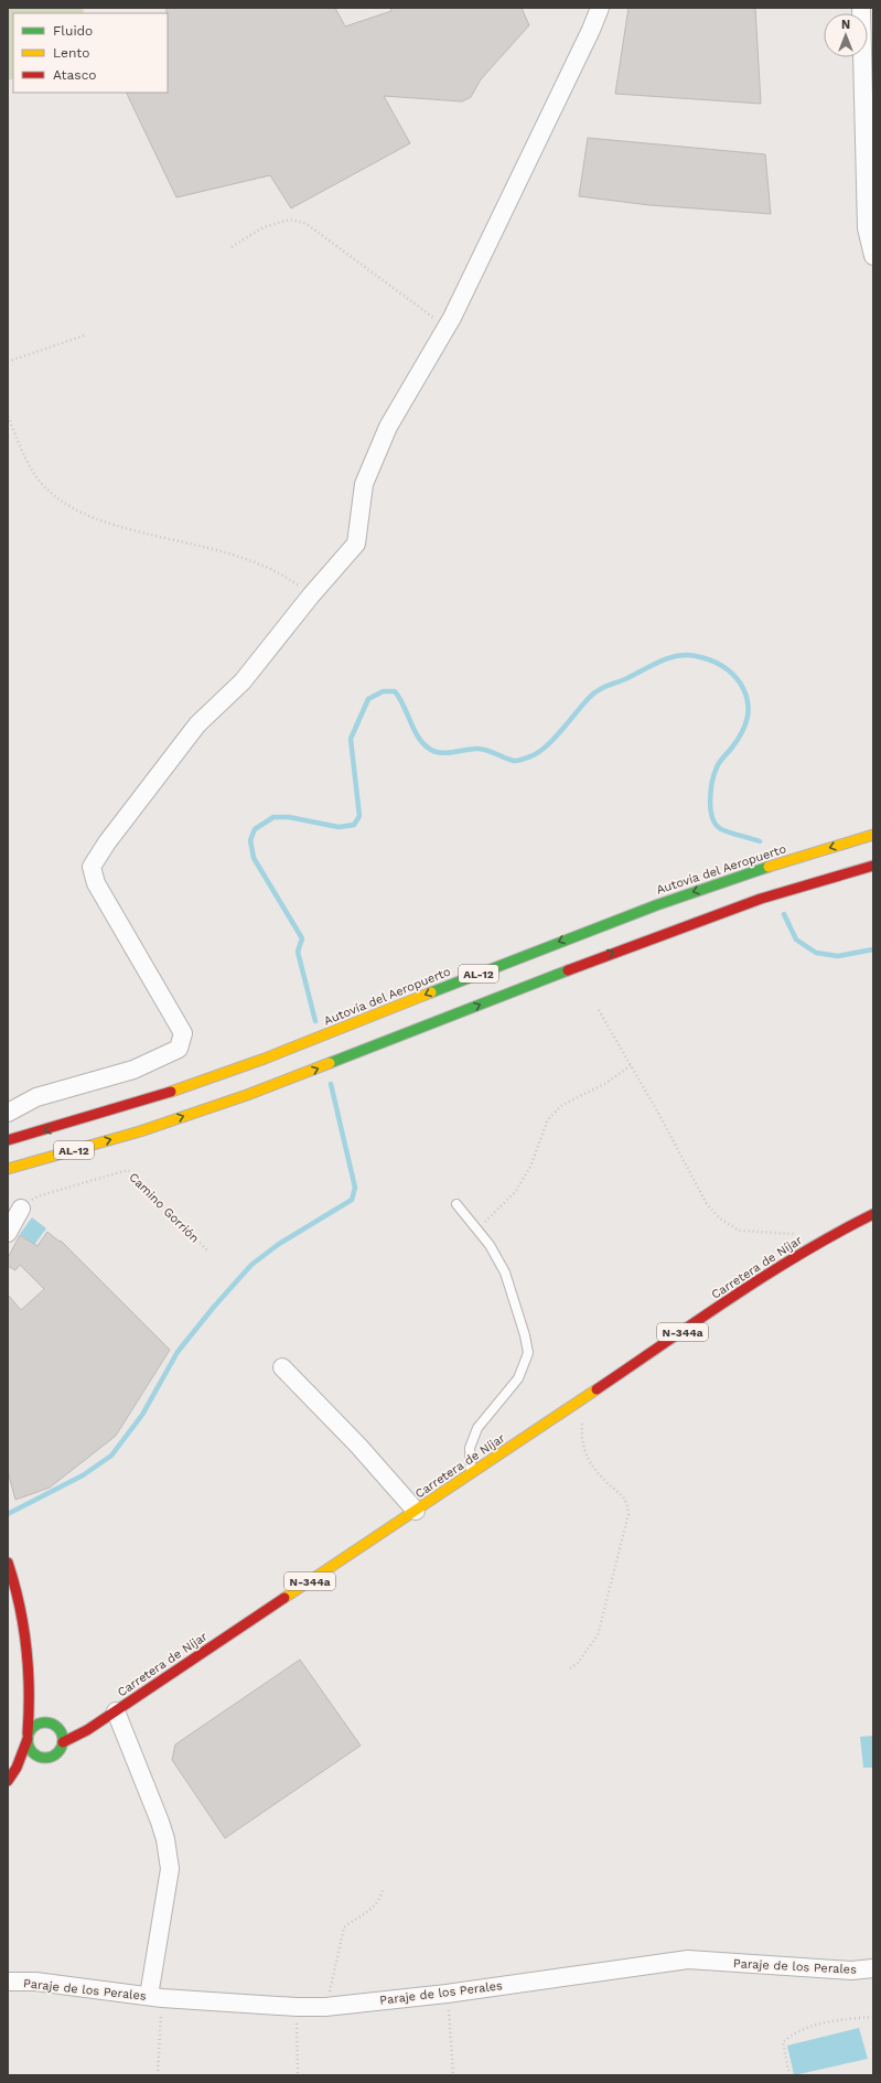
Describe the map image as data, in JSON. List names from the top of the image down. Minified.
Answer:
{"streets":{"main road":["Autovía del Aeropuerto","AL-12","Carretera de Níjar","N-344a"],"street":["Paraje de los Perales"],"path":["Camino Gorrión"]},"legend":["Fluido","Lento","Atasco"],"north":"top"}
